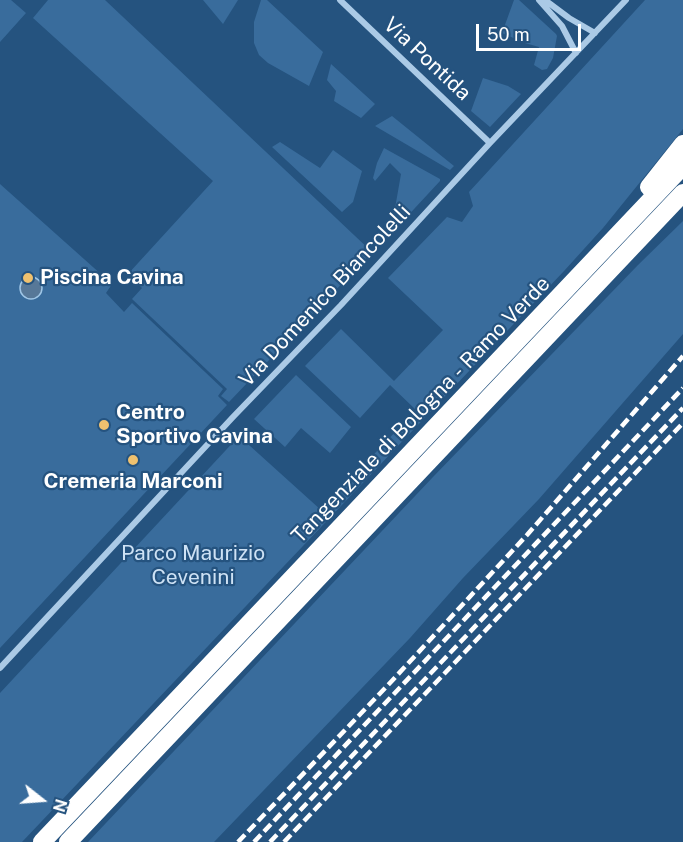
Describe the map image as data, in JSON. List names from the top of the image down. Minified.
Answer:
{"streets":{"highway":["Tangenziale di Bologna - Ramo Verde"],"street":["Via Pontida","Via Domenico Biancolelli"]},"crossings":[["Via Pontida","Via Domenico Biancolelli"]],"parks":["Parco Maurizio Cevenini"],"places":["Piscina Cavina","Centro Sportivo Cavina","Cremeria Marconi"],"scale_bar":"50 m","north":"right"}
